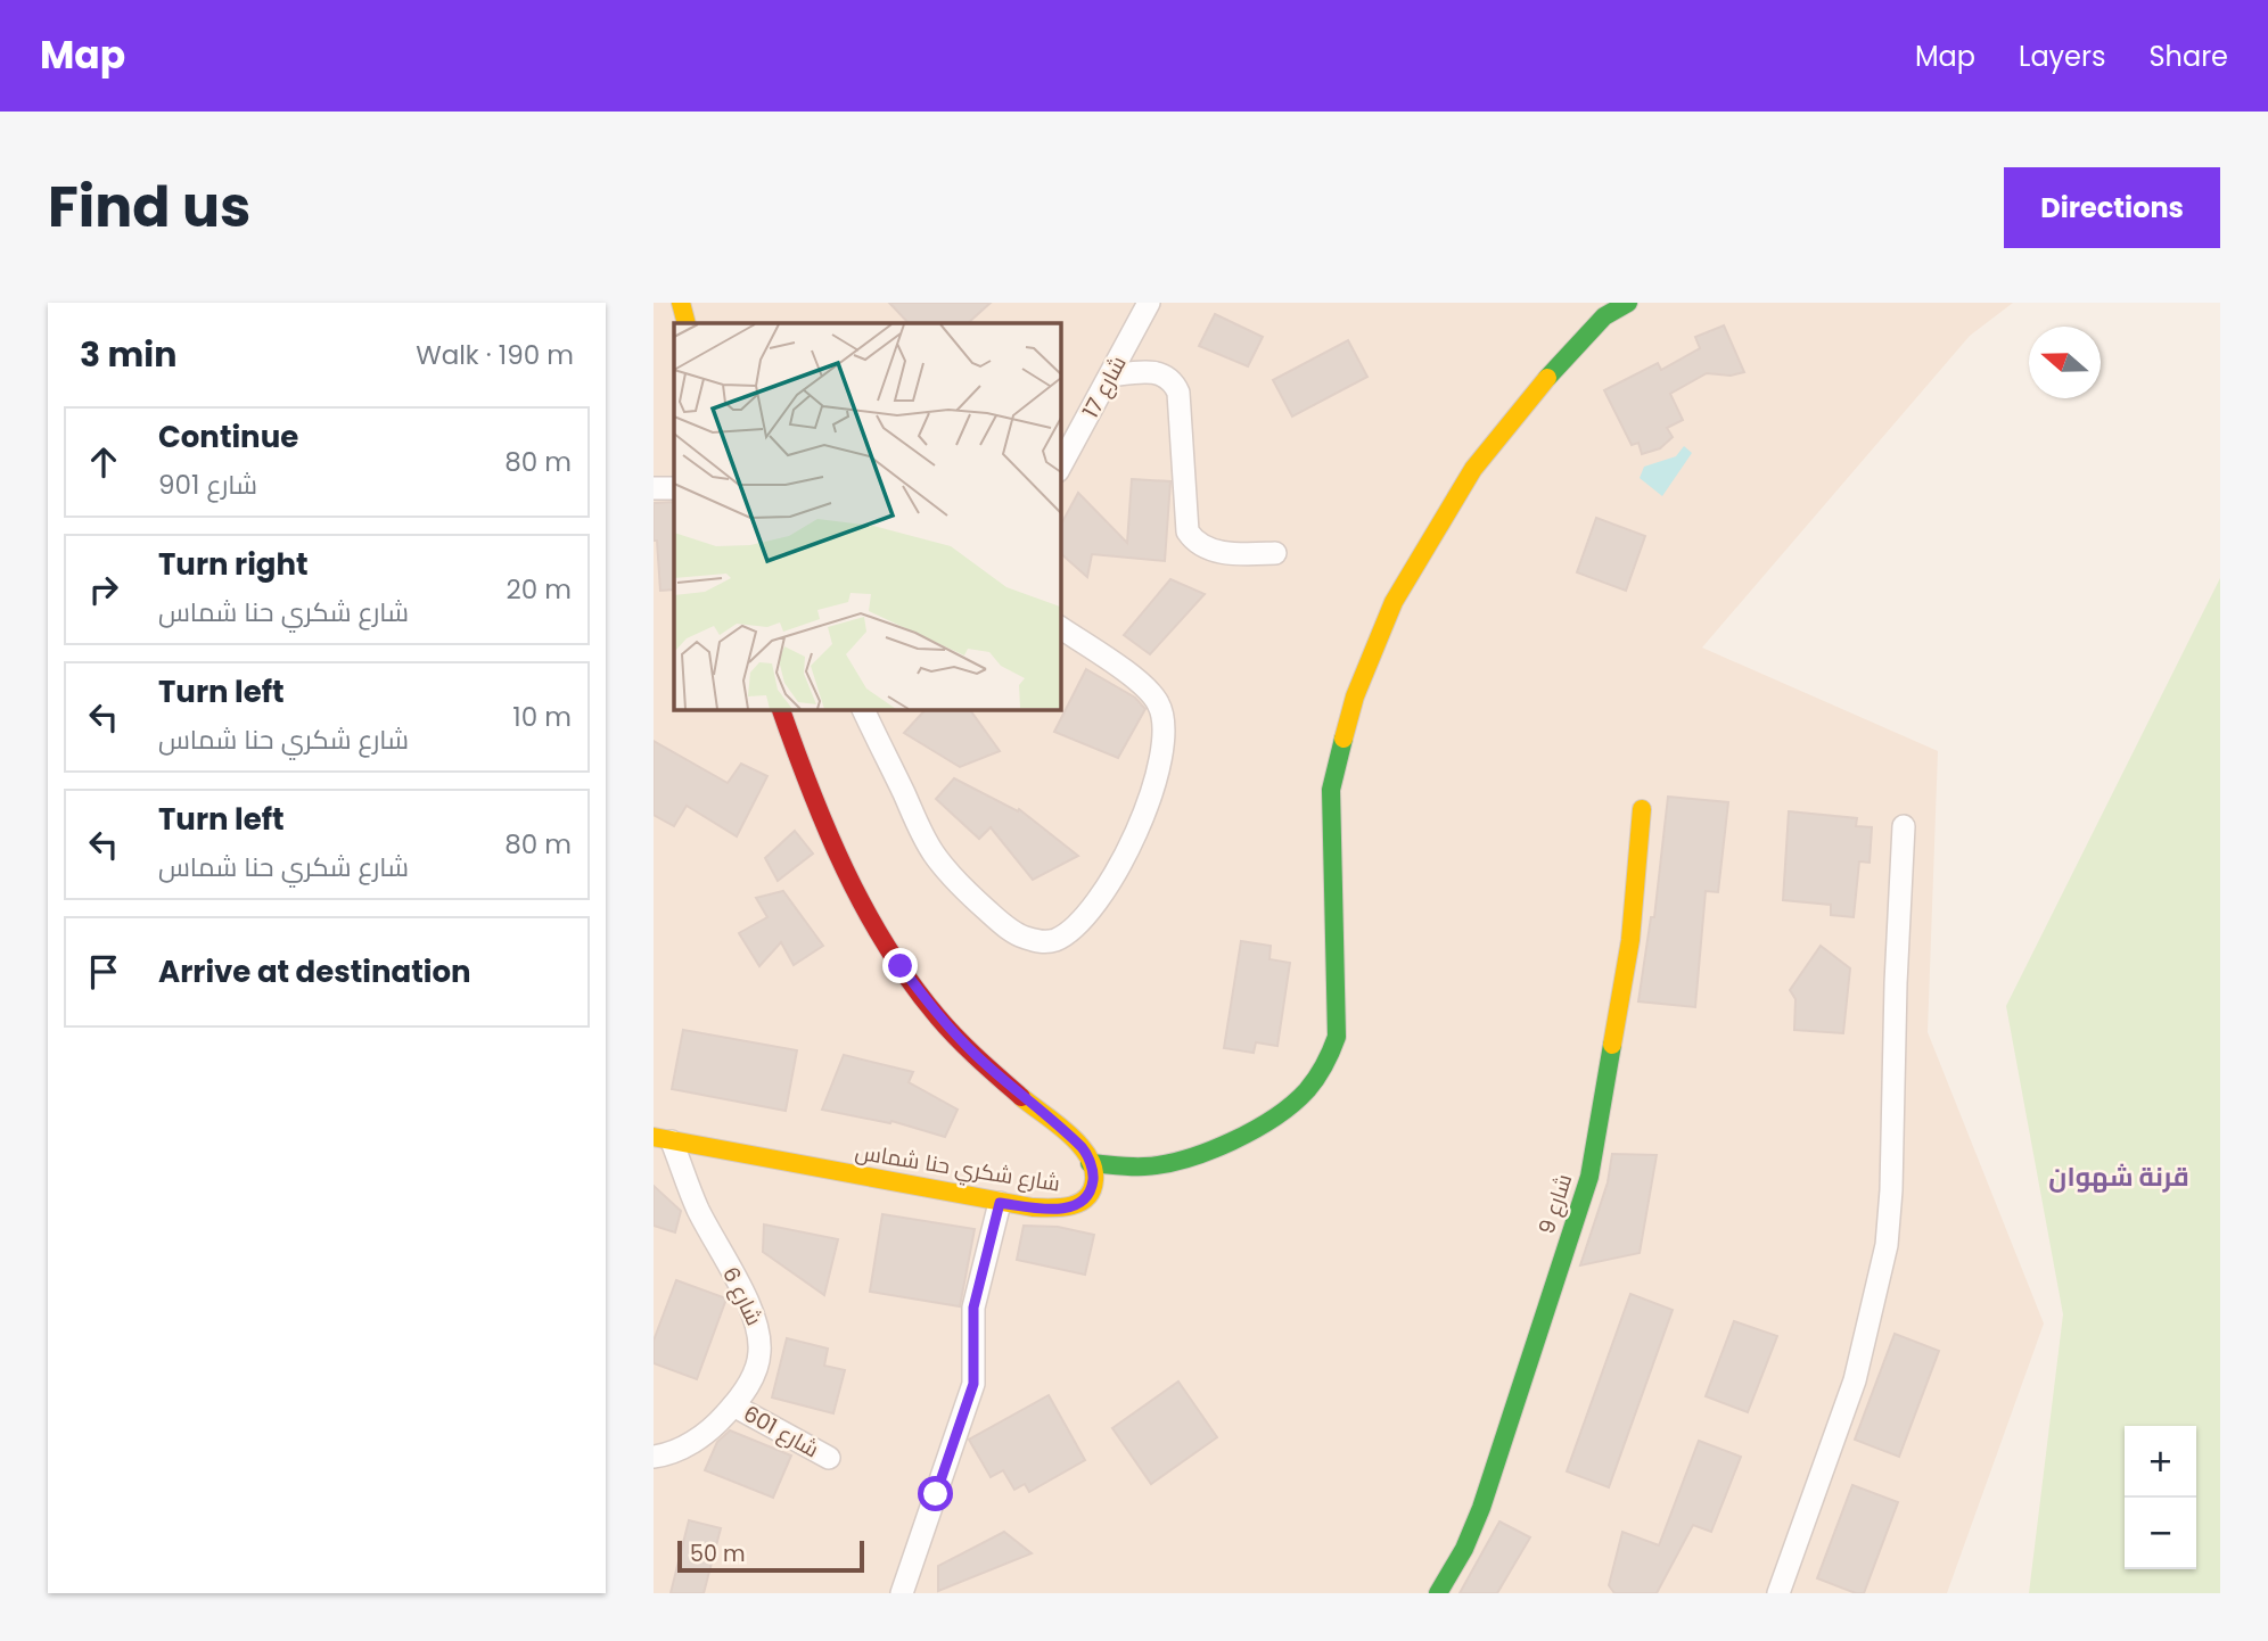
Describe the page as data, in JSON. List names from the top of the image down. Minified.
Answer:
{"streets":{"street":["شارع 17","شارع شكري حنا شماس","شارع 9","شارع 6","شارع 601"]},"crossings":[["شارع شكري حنا شماس","شارع 6"],["شارع 6","شارع 601"]],"districts":["قرنة شهوان"],"scale_bar":"50 m","north":"left","page":{"header":"Map","nav":["Map","Layers","Share"],"title":"Find us","buttons":"Directions","heading":["3 min","Walk · 190 m"],"list":[["Continue","شارع 901","80 m"],["Turn right","شارع شكري حنا شماس","20 m"],["Turn left","شارع شكري حنا شماس","10 m"],["Turn left","شارع شكري حنا شماس","80 m"],"Arrive at destination"],"map_buttons":["+","−"],"scale":"50 m"}}
